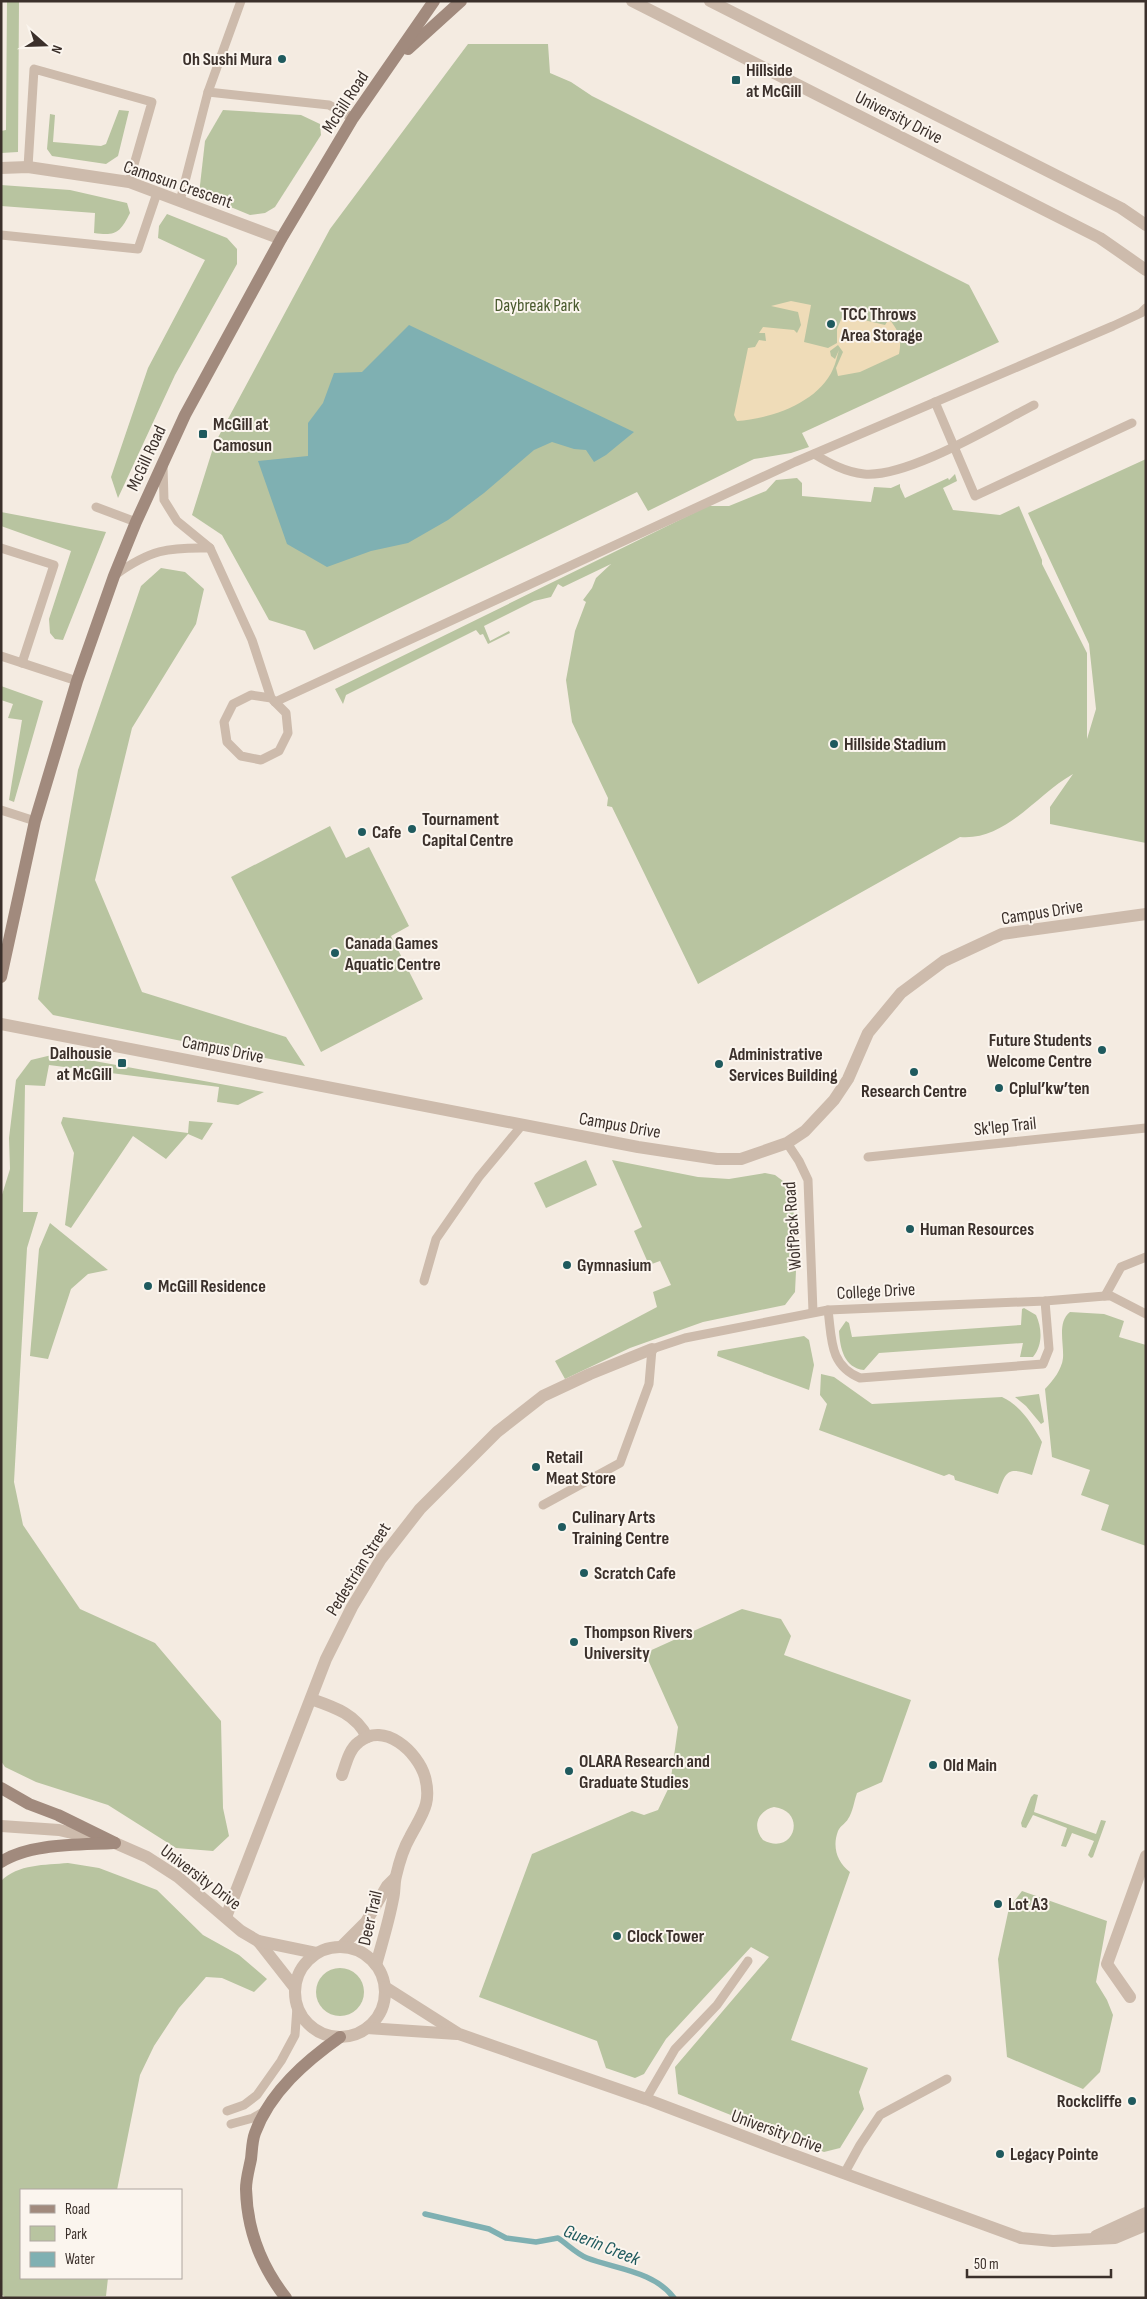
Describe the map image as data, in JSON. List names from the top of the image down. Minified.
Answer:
{"streets":{"main road":["McGill Road"],"street":["University Drive","Camosun Crescent","Campus Drive","Pedestrian Street","Deer Trail"],"lane":["Sk'lep Trail","WolfPack Road","College Drive"]},"crossings":[["McGill Road","Camosun Crescent"],["University Drive","Pedestrian Street"],["University Drive","Deer Trail"],["Campus Drive","WolfPack Road"],["WolfPack Road","College Drive"],["College Drive","Pedestrian Street"]],"water":["Guerin Creek"],"parks":["Daybreak Park"],"places":{"other":["Oh Sushi Mura","TCC Throws Area Storage","Hillside Stadium","Tournament Capital Centre","Cafe","Canada Games Aquatic Centre","Future Students Welcome Centre","Administrative Services Building","Research Centre","Cplul’kw’ten","Human Resources","Gymnasium","McGill Residence","Retail Meat Store","Culinary Arts Training Centre","Scratch Cafe","Thompson Rivers University","Old Main","OLARA Research and Graduate Studies","Lot A3","Clock Tower","Rockcliffe","Legacy Pointe"],"transit":["Hillside at McGill","McGill at Camosun","Dalhousie at McGill"]},"legend":["Road","Park","Water"],"scale_bar":"50 m","north":"right"}
